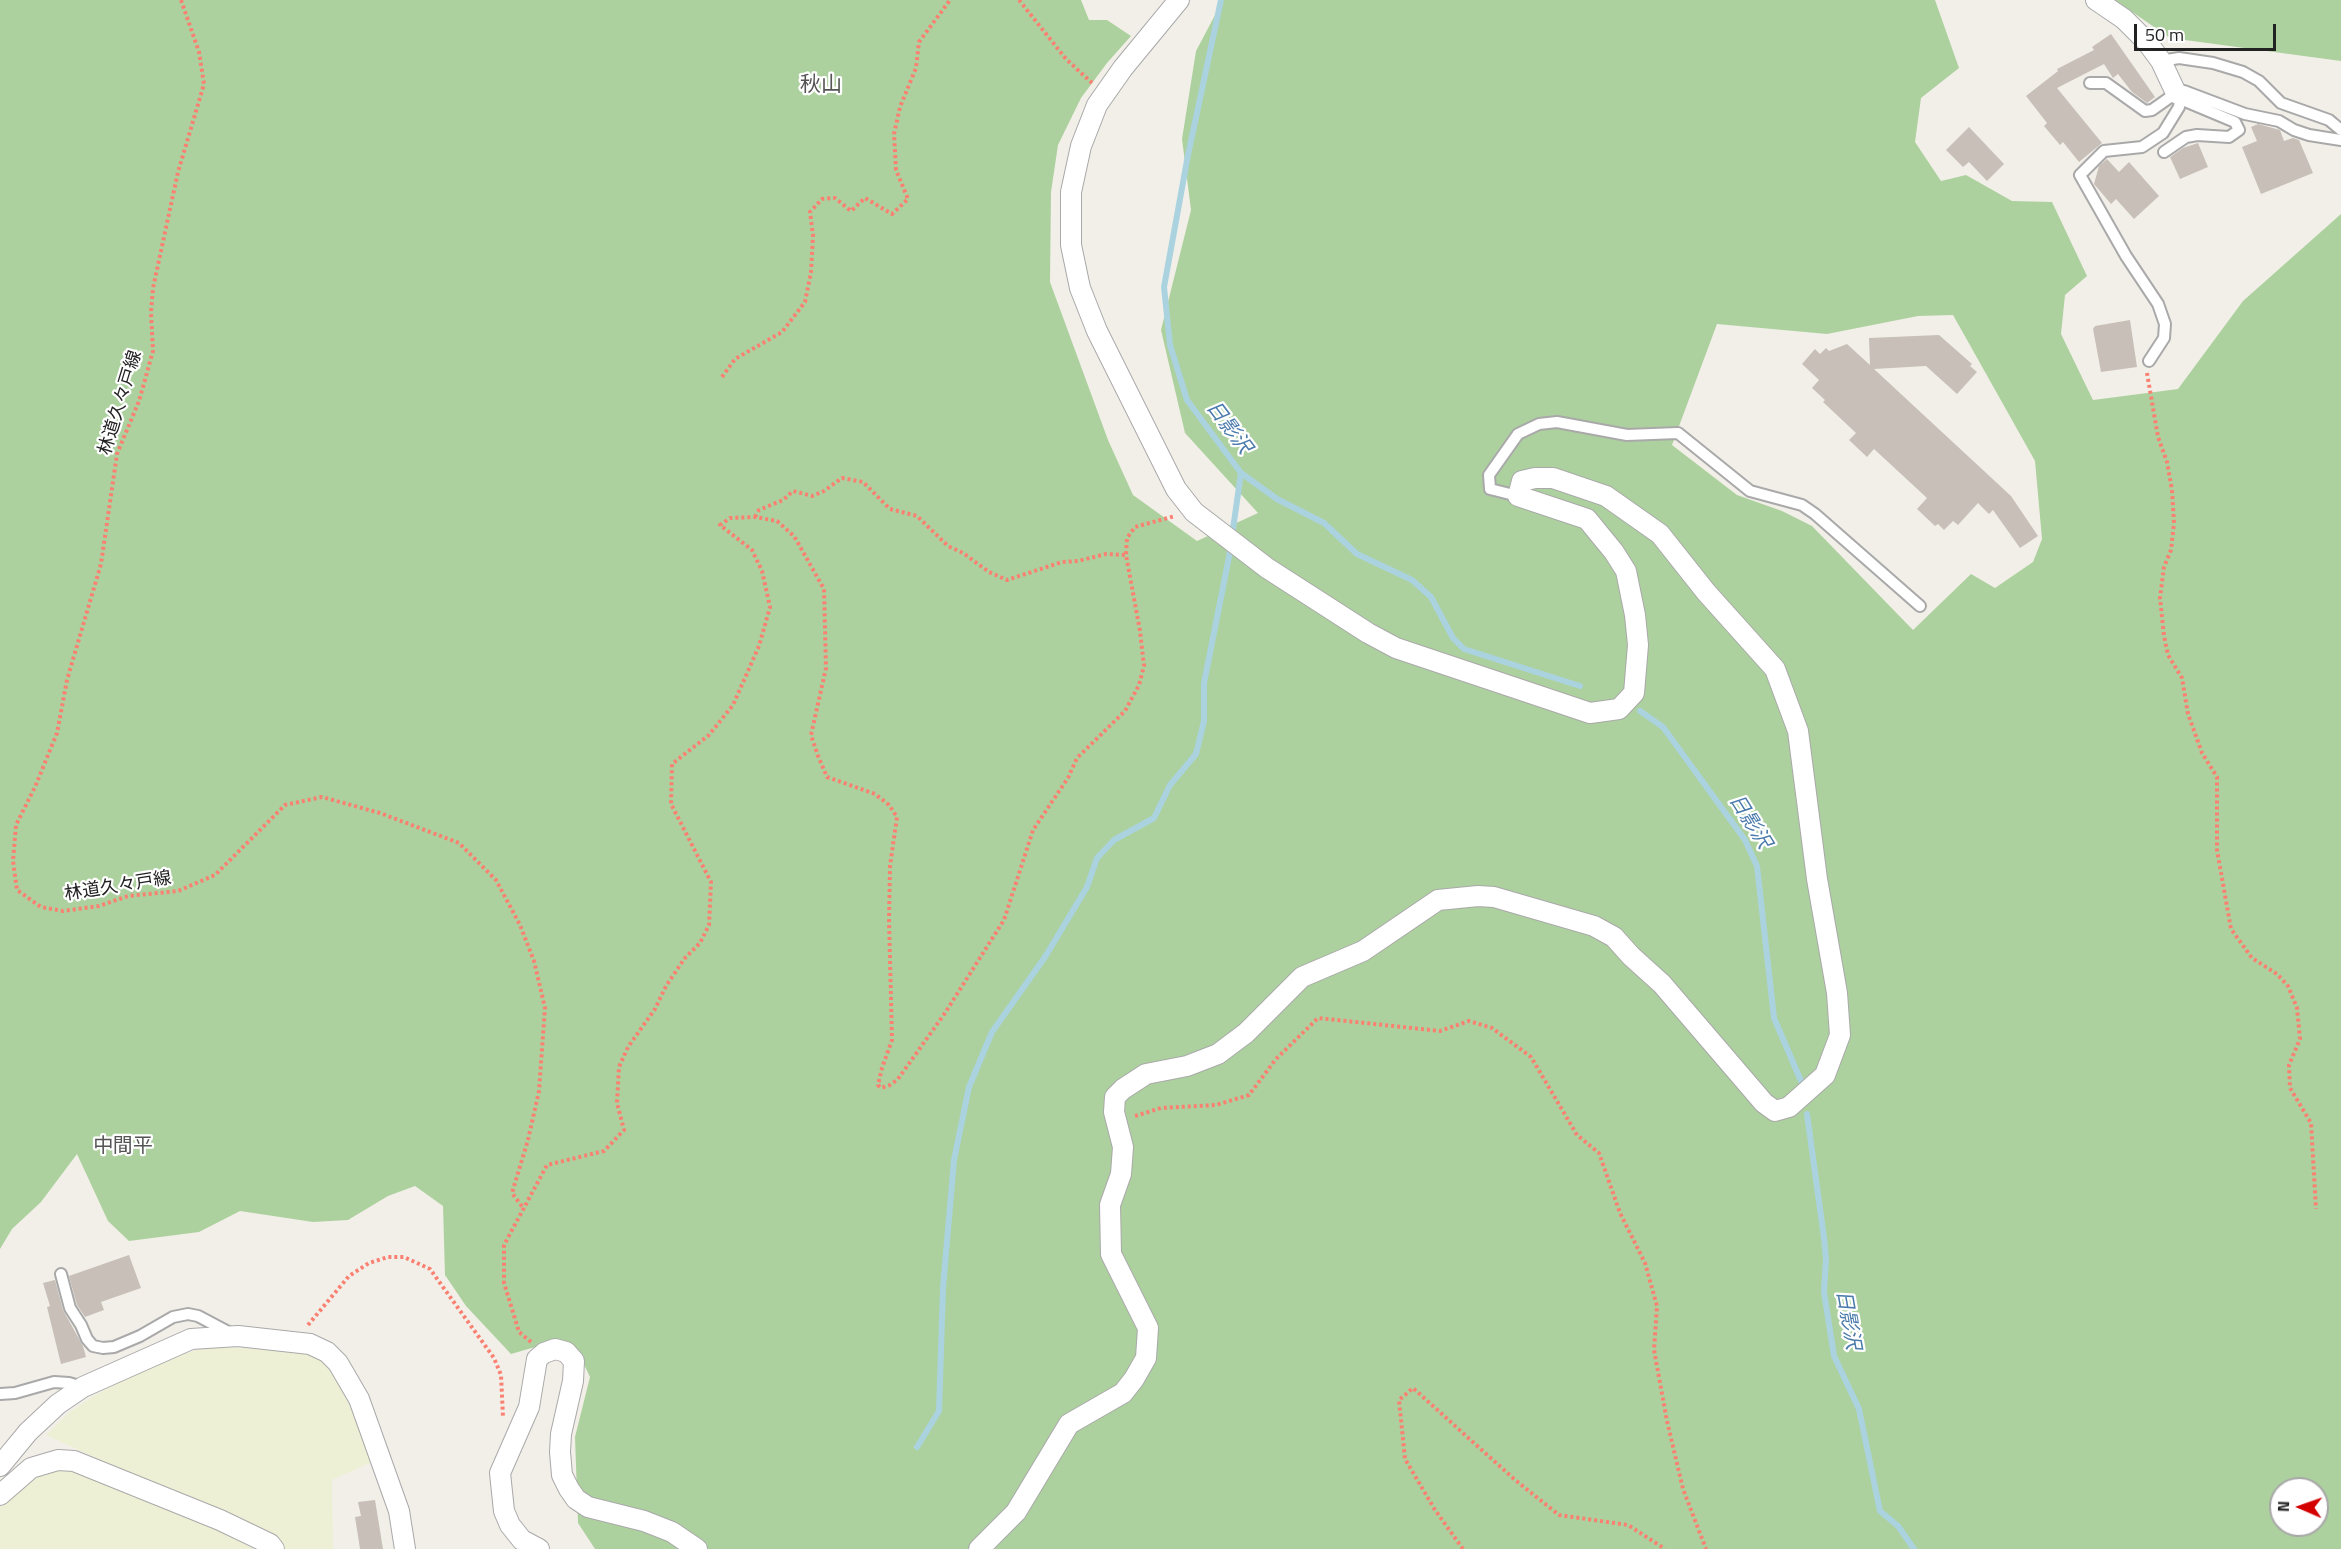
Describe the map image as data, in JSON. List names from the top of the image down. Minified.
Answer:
{"streets":{"path":["林道久々戸線"]},"districts":["秋山","中間平"],"water":["日影沢"],"scale_bar":"50 m","north":"left"}
